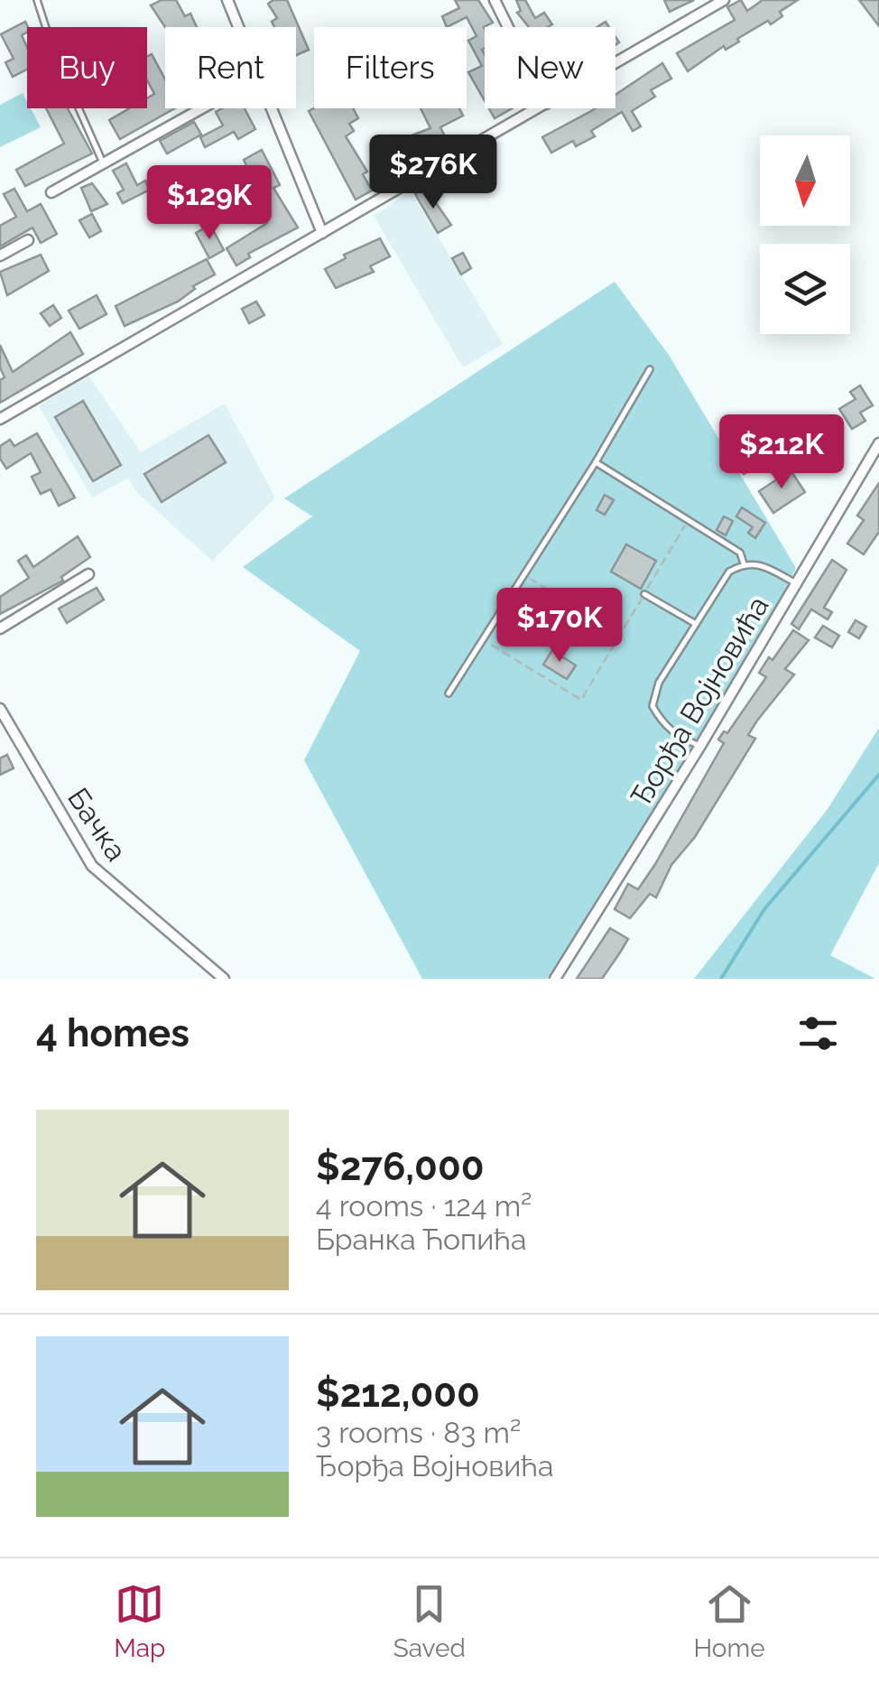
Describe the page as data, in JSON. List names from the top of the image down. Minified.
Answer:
{"streets":{"street":["Ђорђа Војновића","Бачка"]},"north":"bottom","page":{"chip":["Buy","Rent","Filters","New"],"price":["$276K","$129K","$212K","$170K"],"heading":"4 homes","list":[{"name":"$276,000","note":"4 rooms · 124 m² · Бранка Ћопића"},{"name":"$212,000","note":"3 rooms · 83 m² · Ђорђа Војновића"}],"tabs":["Map","Saved","Home"]}}
